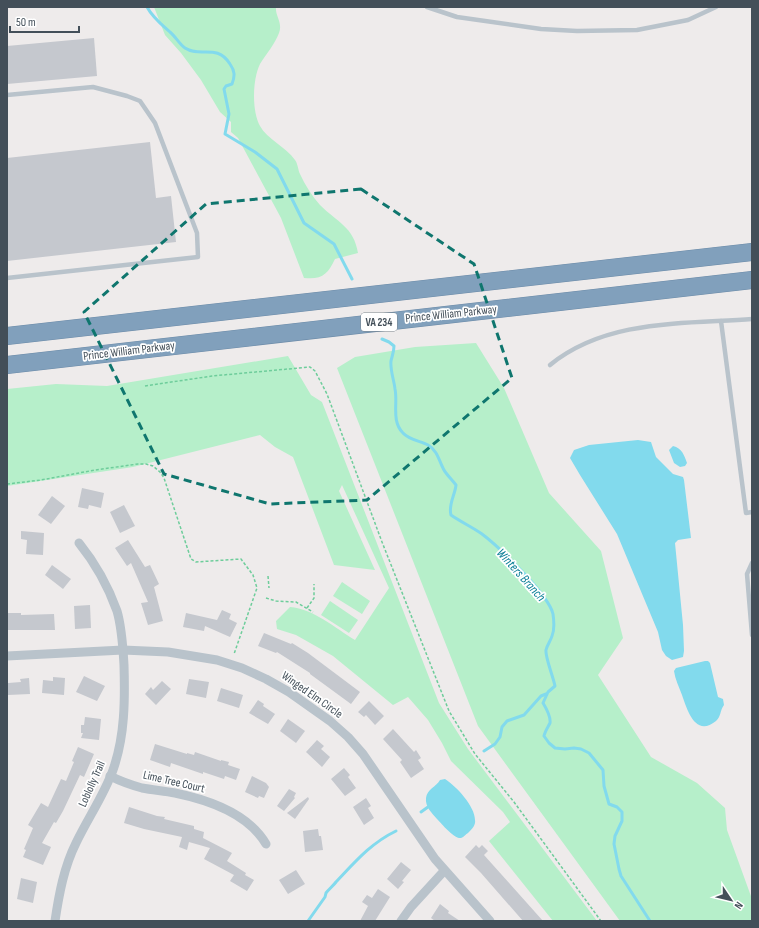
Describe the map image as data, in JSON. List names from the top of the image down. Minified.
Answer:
{"streets":{"highway":["Prince William Parkway","VA 234"],"street":["Winged Elm Circle","Lime Tree Court","Loblolly Trail"]},"crossings":[["Winged Elm Circle","Loblolly Trail"],["Lime Tree Court","Loblolly Trail"]],"water":["Winters Branch"],"scale_bar":"50 m","north":"bottom right"}
